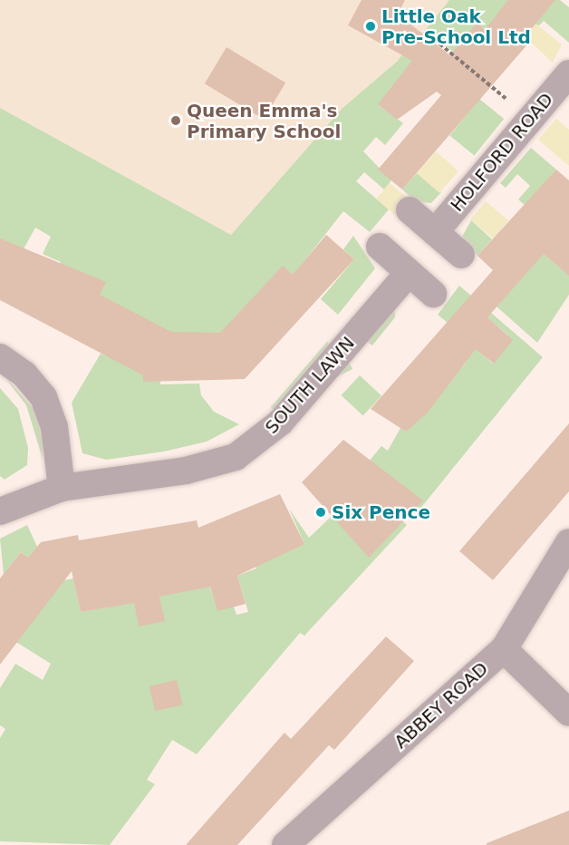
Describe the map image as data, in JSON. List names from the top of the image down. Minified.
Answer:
{"streets":{"street":["HOLFORD ROAD","SOUTH LAWN","ABBEY ROAD"]},"places":["Little Oak Pre-School Ltd","Queen Emma's Primary School","Six Pence"]}
